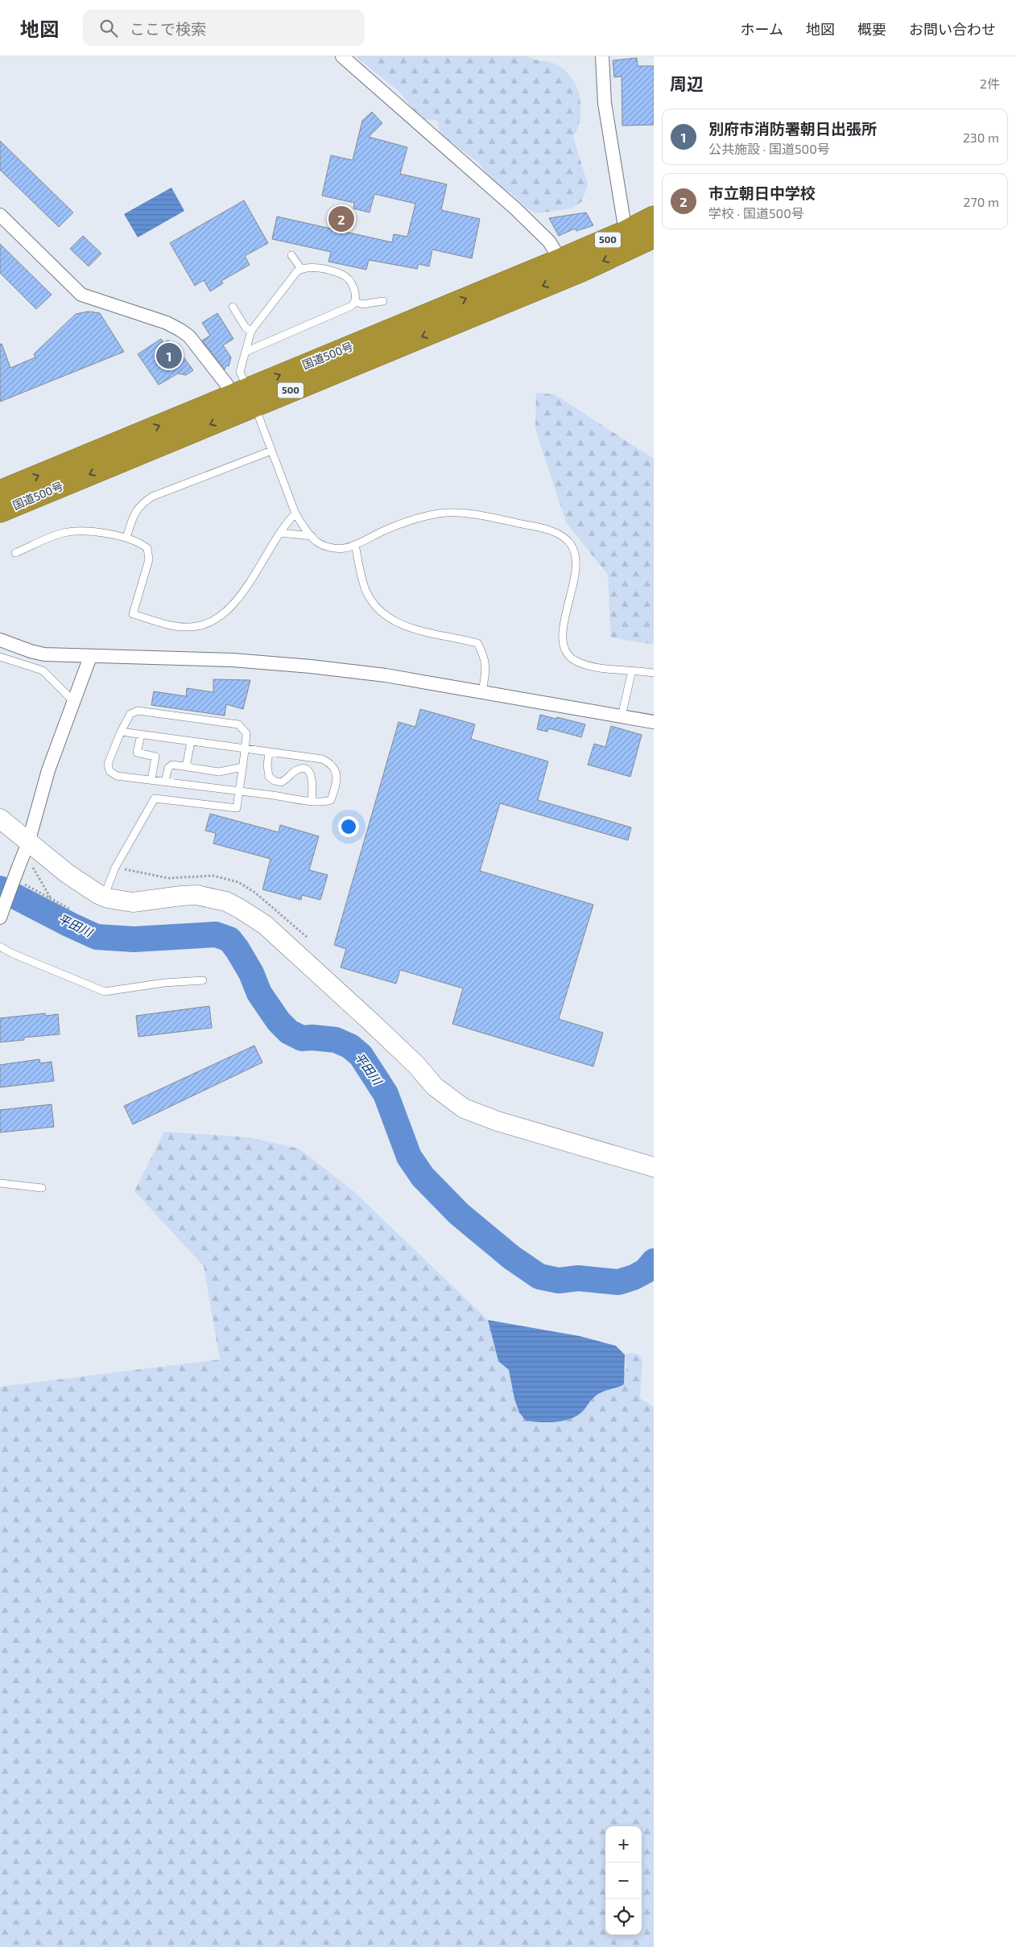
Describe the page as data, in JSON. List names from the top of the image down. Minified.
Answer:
{"streets":{"highway":["500","国道500号"]},"water":["平田川"],"page":{"header":"地図","search":"ここで検索","nav":["ホーム","地図","概要","お問い合わせ"],"heading":["周辺","2件"],"list":[{"mark":"1","name":"別府市消防署朝日出張所","note":"公共施設 · 国道500号","value":"230 m"},{"mark":"2","name":"市立朝日中学校","note":"学校 · 国道500号","value":"270 m"}],"pins":["2","1"],"map_buttons":["+","−"]}}
